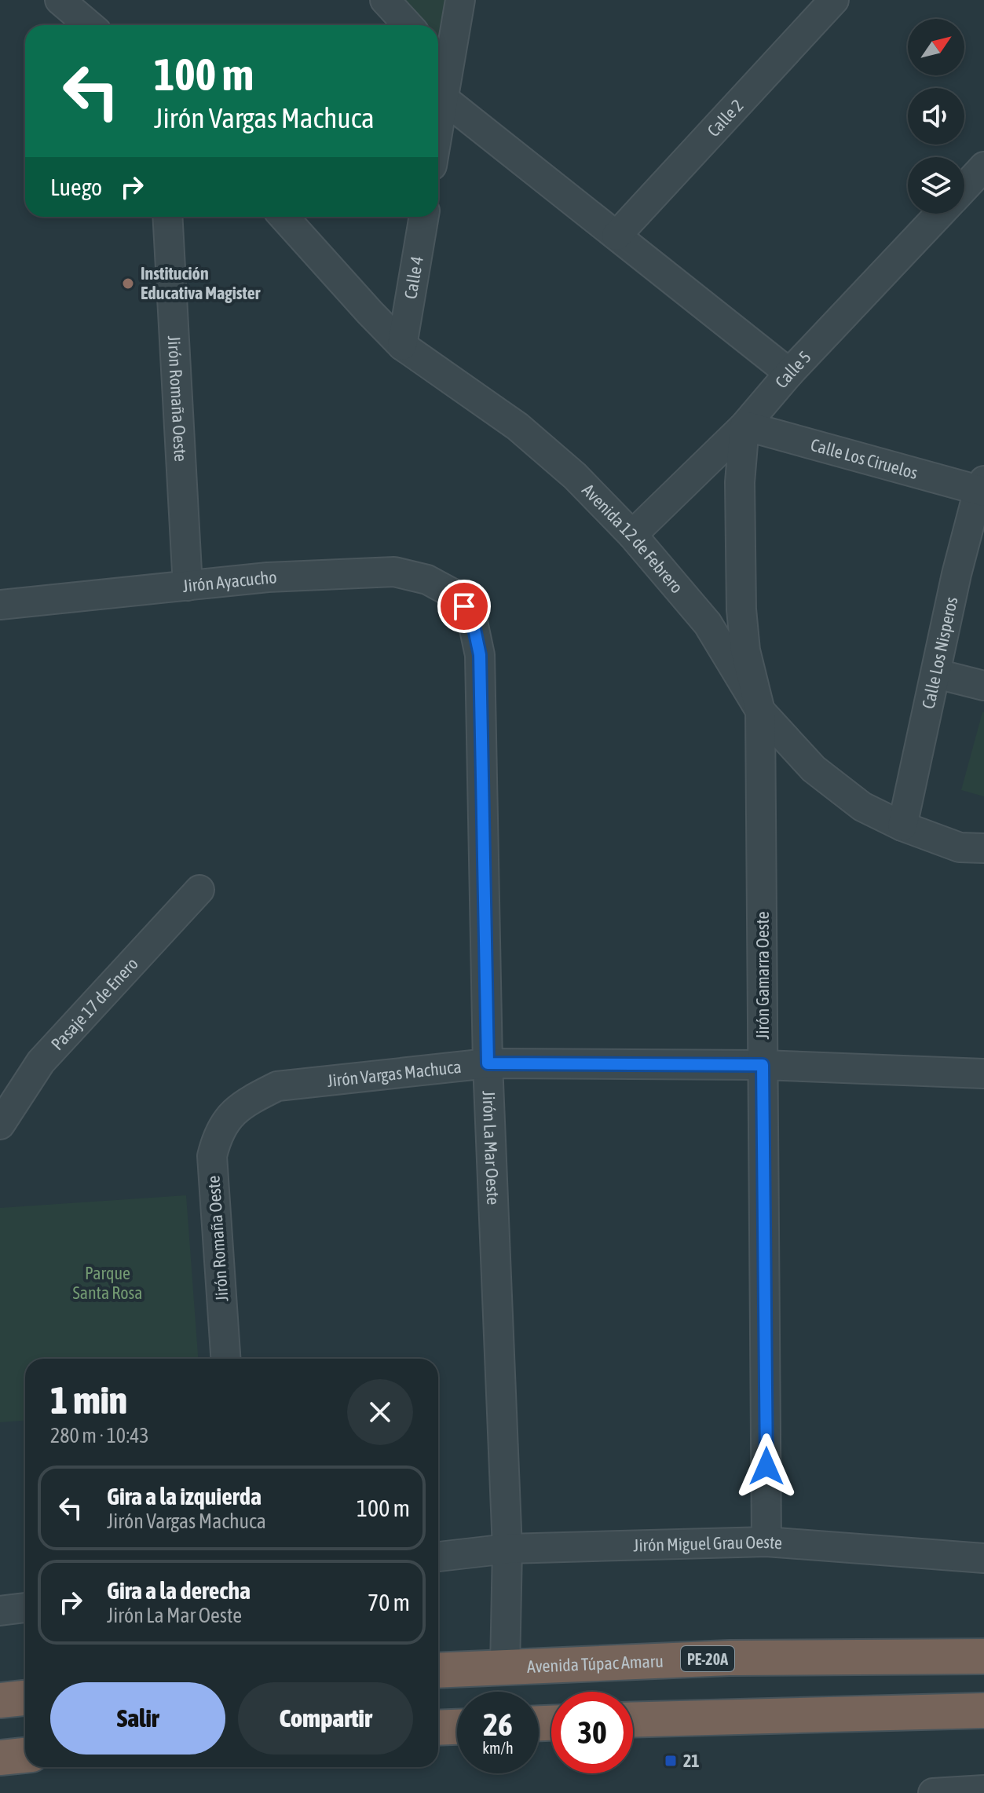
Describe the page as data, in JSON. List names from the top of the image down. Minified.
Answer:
{"streets":{"highway":["PE-20A","Avenida Túpac Amaru"],"street":["Calle 2","Calle 4","Calle 5","Jirón Romaña Oeste","Calle Los Ciruelos","Avenida 12 de Febrero","Jirón Ayacucho","Calle Los Nisperos","Jirón Gamarra Oeste","Pasaje 17 de Enero","Jirón Vargas Machuca","Jirón La Mar Oeste","Jirón Miguel Grau Oeste"]},"crossings":[["Calle 4","Avenida 12 de Febrero"],["Calle 5","Calle Los Ciruelos"],["Calle 5","Avenida 12 de Febrero"],["Calle 5","Jirón Gamarra Oeste"],["Jirón Romaña Oeste","Jirón Ayacucho"],["Jirón Romaña Oeste","Jirón Vargas Machuca"],["Calle Los Ciruelos","Calle Los Nisperos"],["Calle Los Ciruelos","Jirón Gamarra Oeste"],["Avenida 12 de Febrero","Calle Los Nisperos"],["Avenida 12 de Febrero","Jirón Gamarra Oeste"],["Jirón Ayacucho","Jirón La Mar Oeste"],["Jirón Gamarra Oeste","Jirón Vargas Machuca"],["Jirón Gamarra Oeste","Jirón Miguel Grau Oeste"],["Jirón Vargas Machuca","Jirón La Mar Oeste"],["Jirón La Mar Oeste","Jirón Miguel Grau Oeste"],["Jirón La Mar Oeste","Avenida Túpac Amaru"]],"parks":["Parque Santa Rosa"],"places":{"other":["Institución Educativa Magister"],"transit":["21"]},"north":"top right","page":{"turn":["100 m","Jirón Vargas Machuca"],"then":"Luego","heading":["1 min","280 m · 10:43"],"list":[{"name":"Gira a la izquierda","note":"Jirón Vargas Machuca","value":"100 m"},{"name":"Gira a la derecha","note":"Jirón La Mar Oeste","value":"70 m"}],"buttons":["Salir","Compartir"],"speed":"26 km/h","limit":"30"}}
